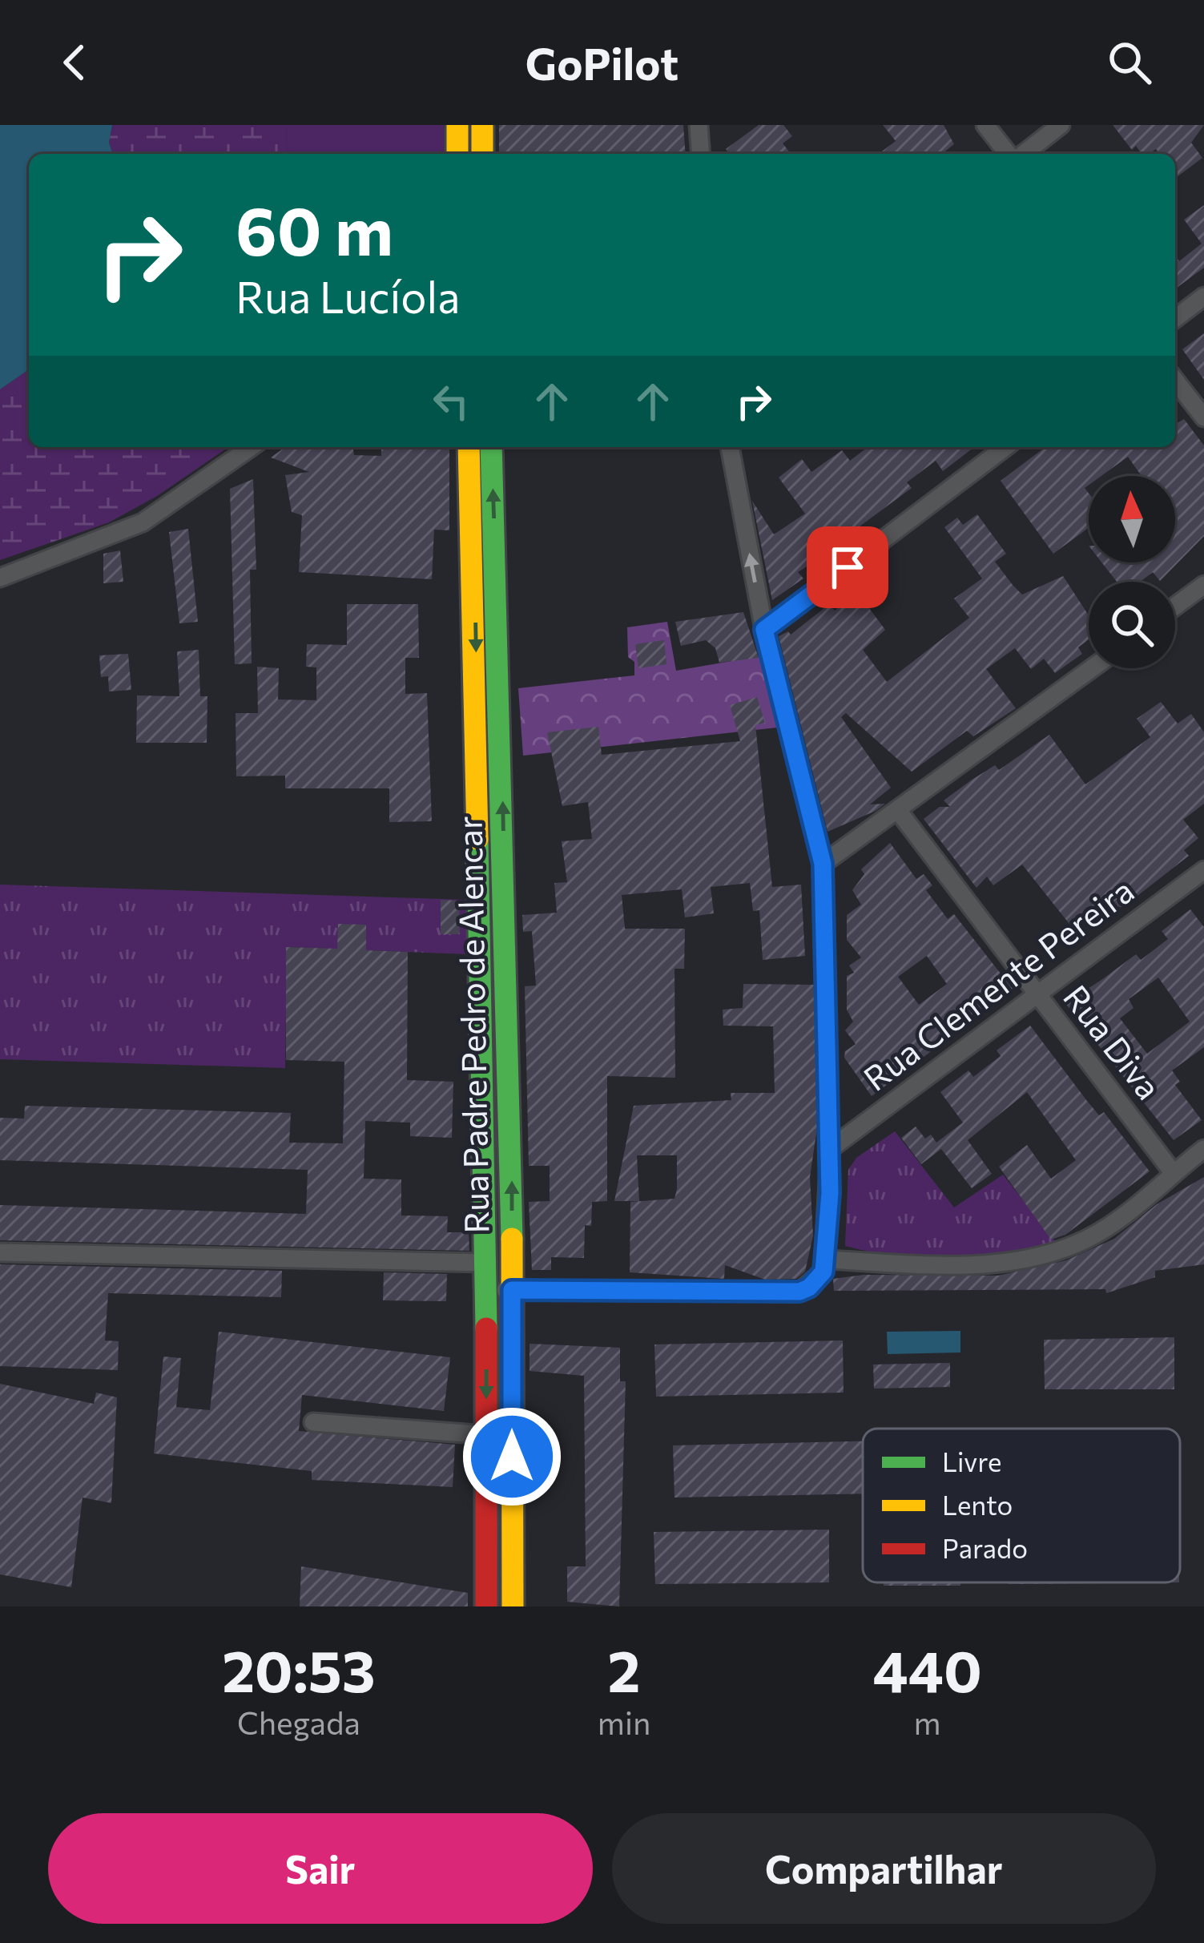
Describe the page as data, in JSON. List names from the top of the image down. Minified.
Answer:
{"streets":{"main road":["Rua Padre Pedro de Alencar"],"street":["Rua Clemente Pereira","Rua Diva"]},"crossings":[["Rua Clemente Pereira","Rua Diva"]],"legend":["Livre","Lento","Parado"],"north":"top","page":{"header":"GoPilot","turn":["60 m","Rua Lucíola"],"eta":["20:53","Chegada","2","min","440","m"],"buttons":["Sair","Compartilhar"]}}
